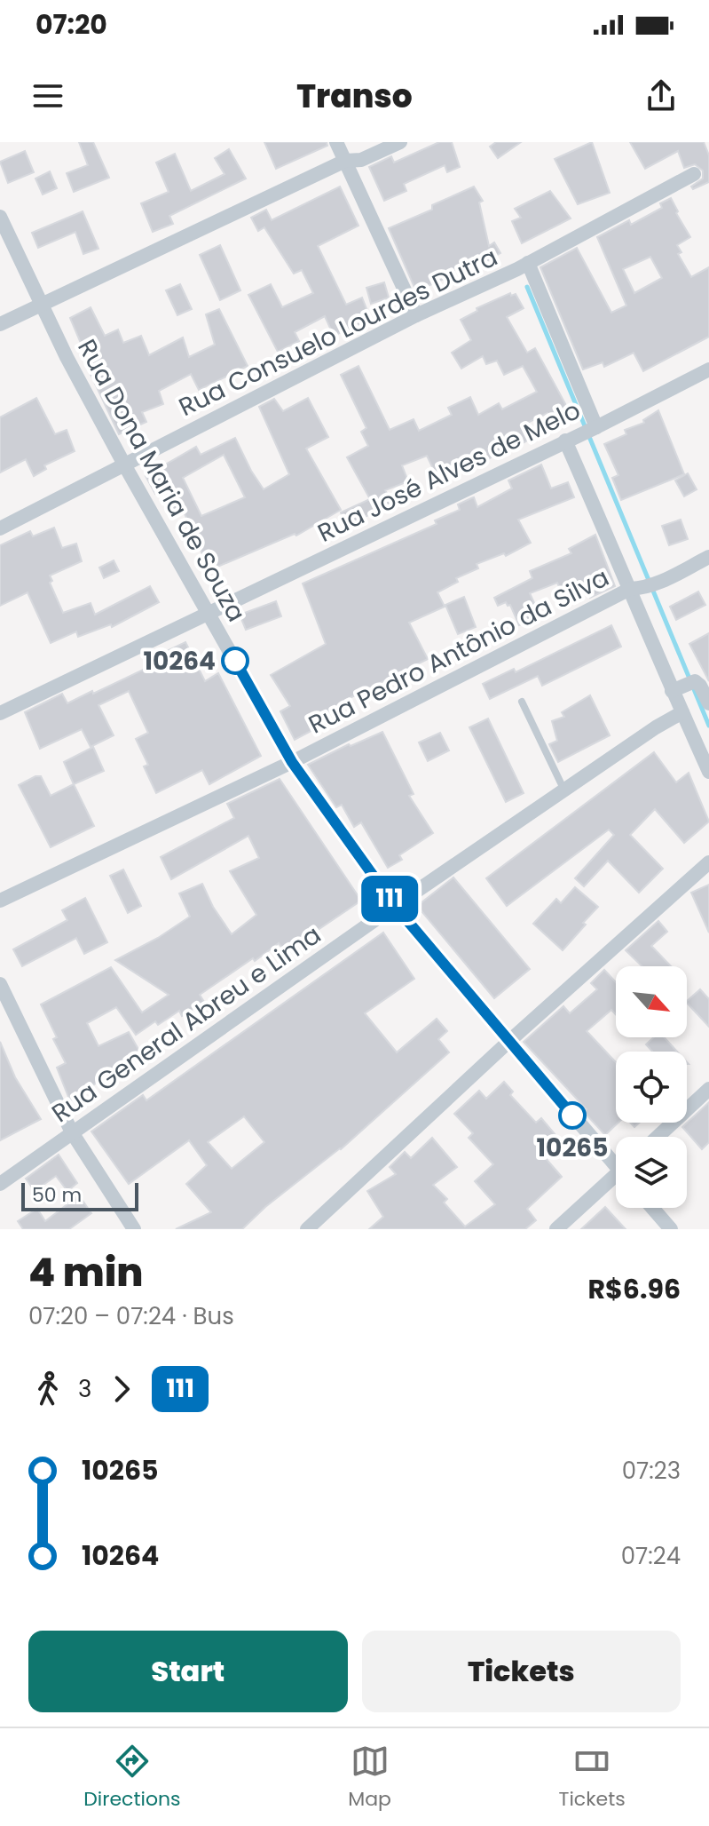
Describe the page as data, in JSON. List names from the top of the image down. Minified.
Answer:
{"streets":{"street":["Rua Consuelo Lourdes Dutra","Rua José Alves de Melo","Rua Dona Maria de Souza","Rua Pedro Antônio da Silva","Rua General Abreu e Lima"]},"crossings":[["Rua Consuelo Lourdes Dutra","Rua Dona Maria de Souza"],["Rua José Alves de Melo","Rua Dona Maria de Souza"],["Rua Dona Maria de Souza","Rua Pedro Antônio da Silva"],["Rua Dona Maria de Souza","Rua General Abreu e Lima"]],"places":["10264","10265"],"lines":["bus line 111"],"scale_bar":"50 m","north":"bottom right","page":{"status":"07:20","header":"Transo","on_map":"111","scale":"50 m","heading":["4 min","07:20 – 07:24 · Bus","R$6.96"],"legs":["3","111"],"list":[{"name":"10265","value":"07:23"},{"name":"10264","value":"07:24"}],"buttons":["Start","Tickets"],"tabs":["Directions","Map","Tickets"]}}
